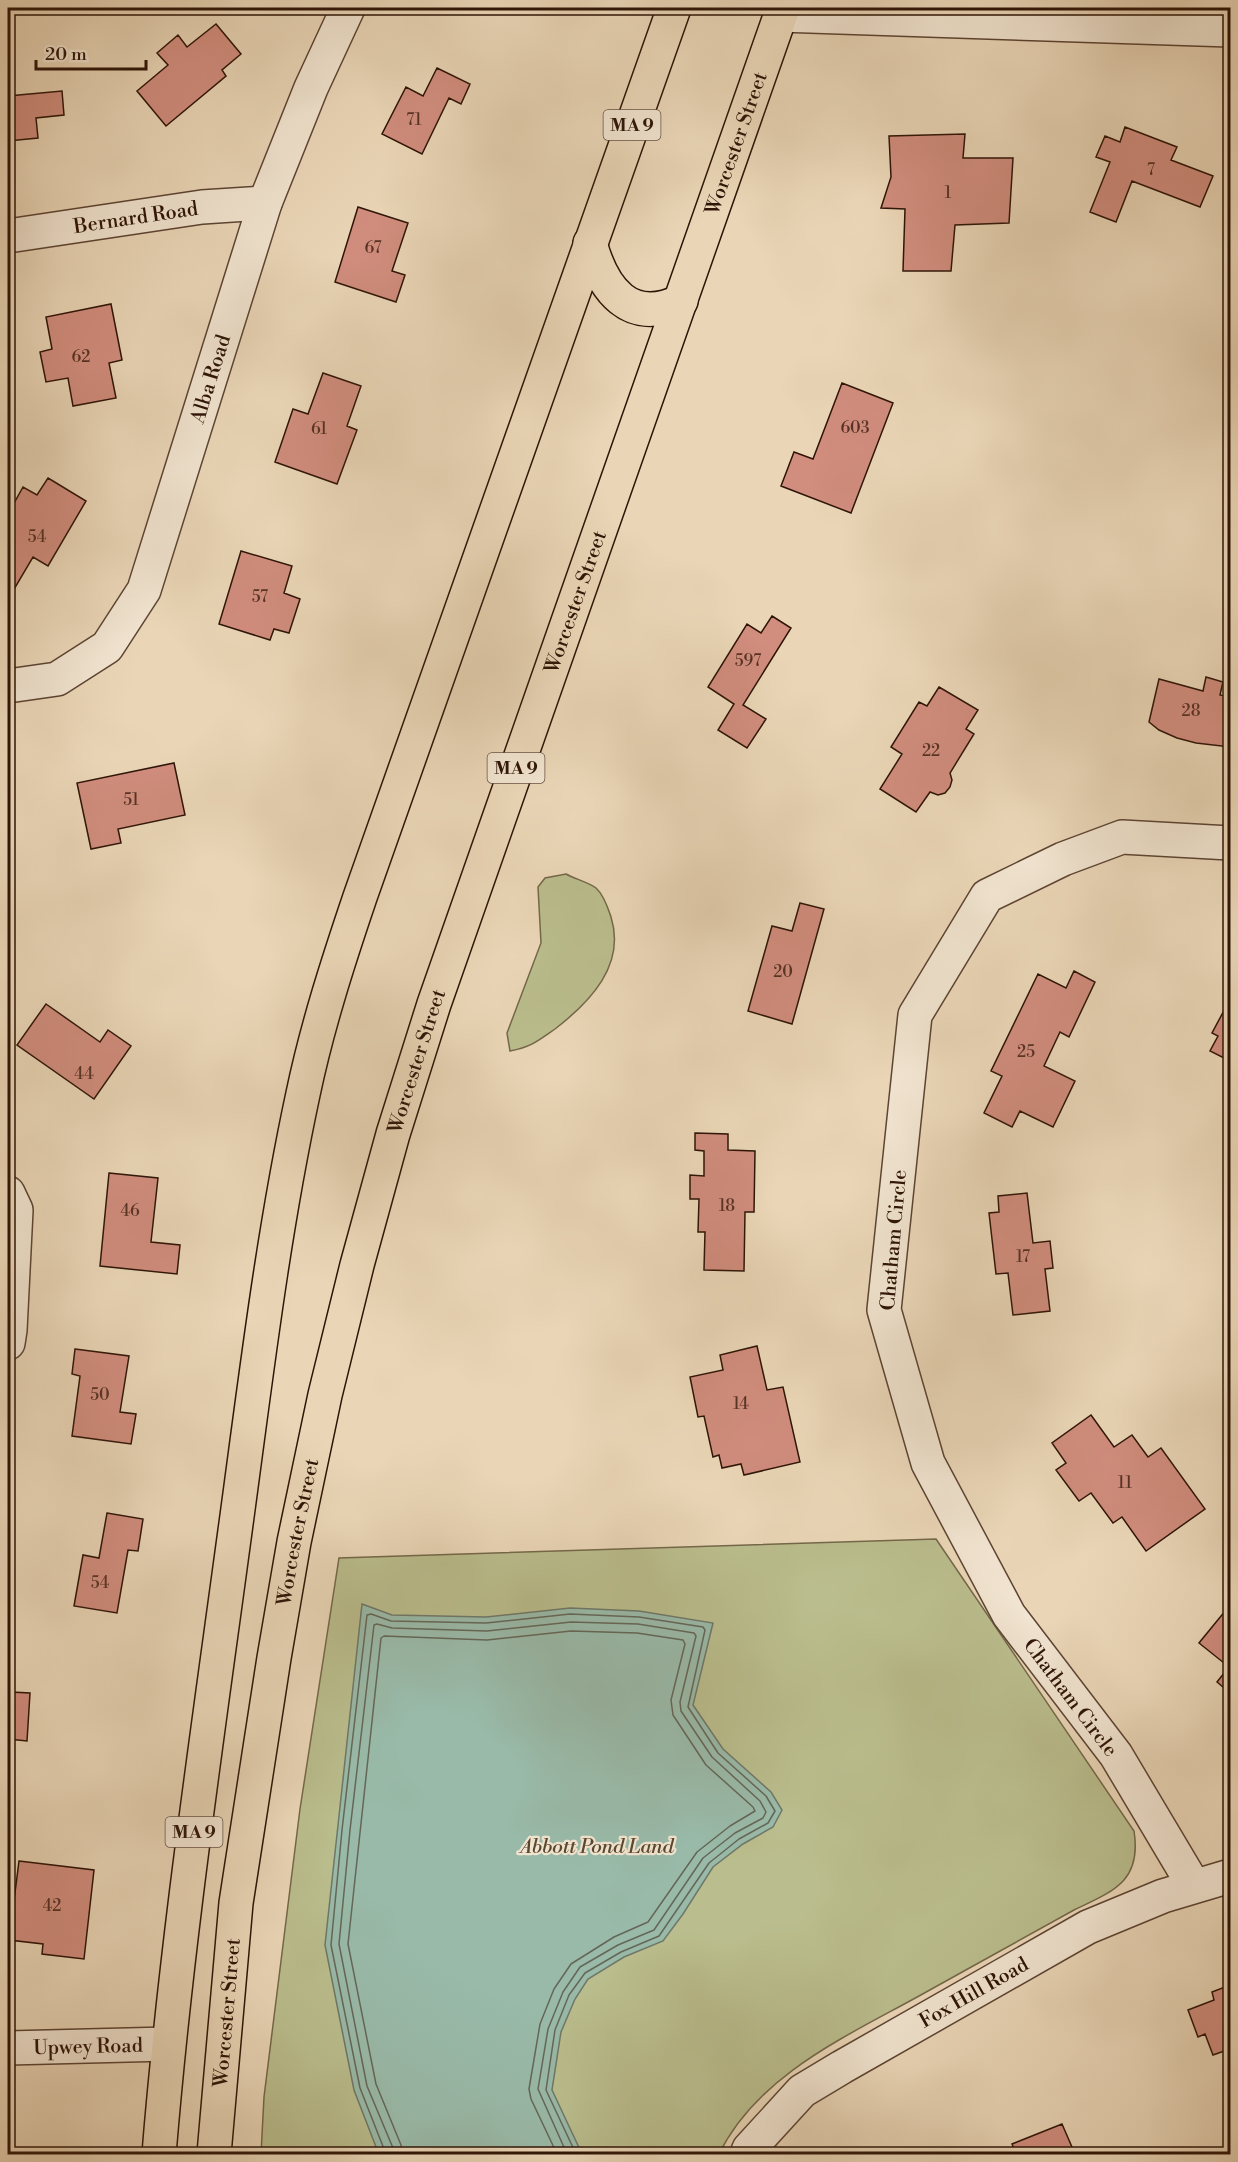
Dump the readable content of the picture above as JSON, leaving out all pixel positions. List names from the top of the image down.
{
  "streets": {
    "highway": ["MA 9", "Worcester Street"],
    "street": [
      "Bernard Road",
      "Alba Road",
      "Chatham Circle",
      "Fox Hill Road",
      "Upwey Road"
    ]
  },
  "crossings": [
    ["MA 9", "Upwey Road"],
    ["Bernard Road", "Alba Road"],
    ["Chatham Circle", "Fox Hill Road"]
  ],
  "parks": ["Abbott Pond Land"],
  "house_numbers": [
    "71",
    "7",
    "1",
    "67",
    "62",
    "603",
    "61",
    "54",
    "57",
    "597",
    "28",
    "22",
    "51",
    "20",
    "25",
    "44",
    "18",
    "46",
    "17",
    "50",
    "14",
    "11",
    "54",
    "42"
  ],
  "scale_bar": "20 m"
}
